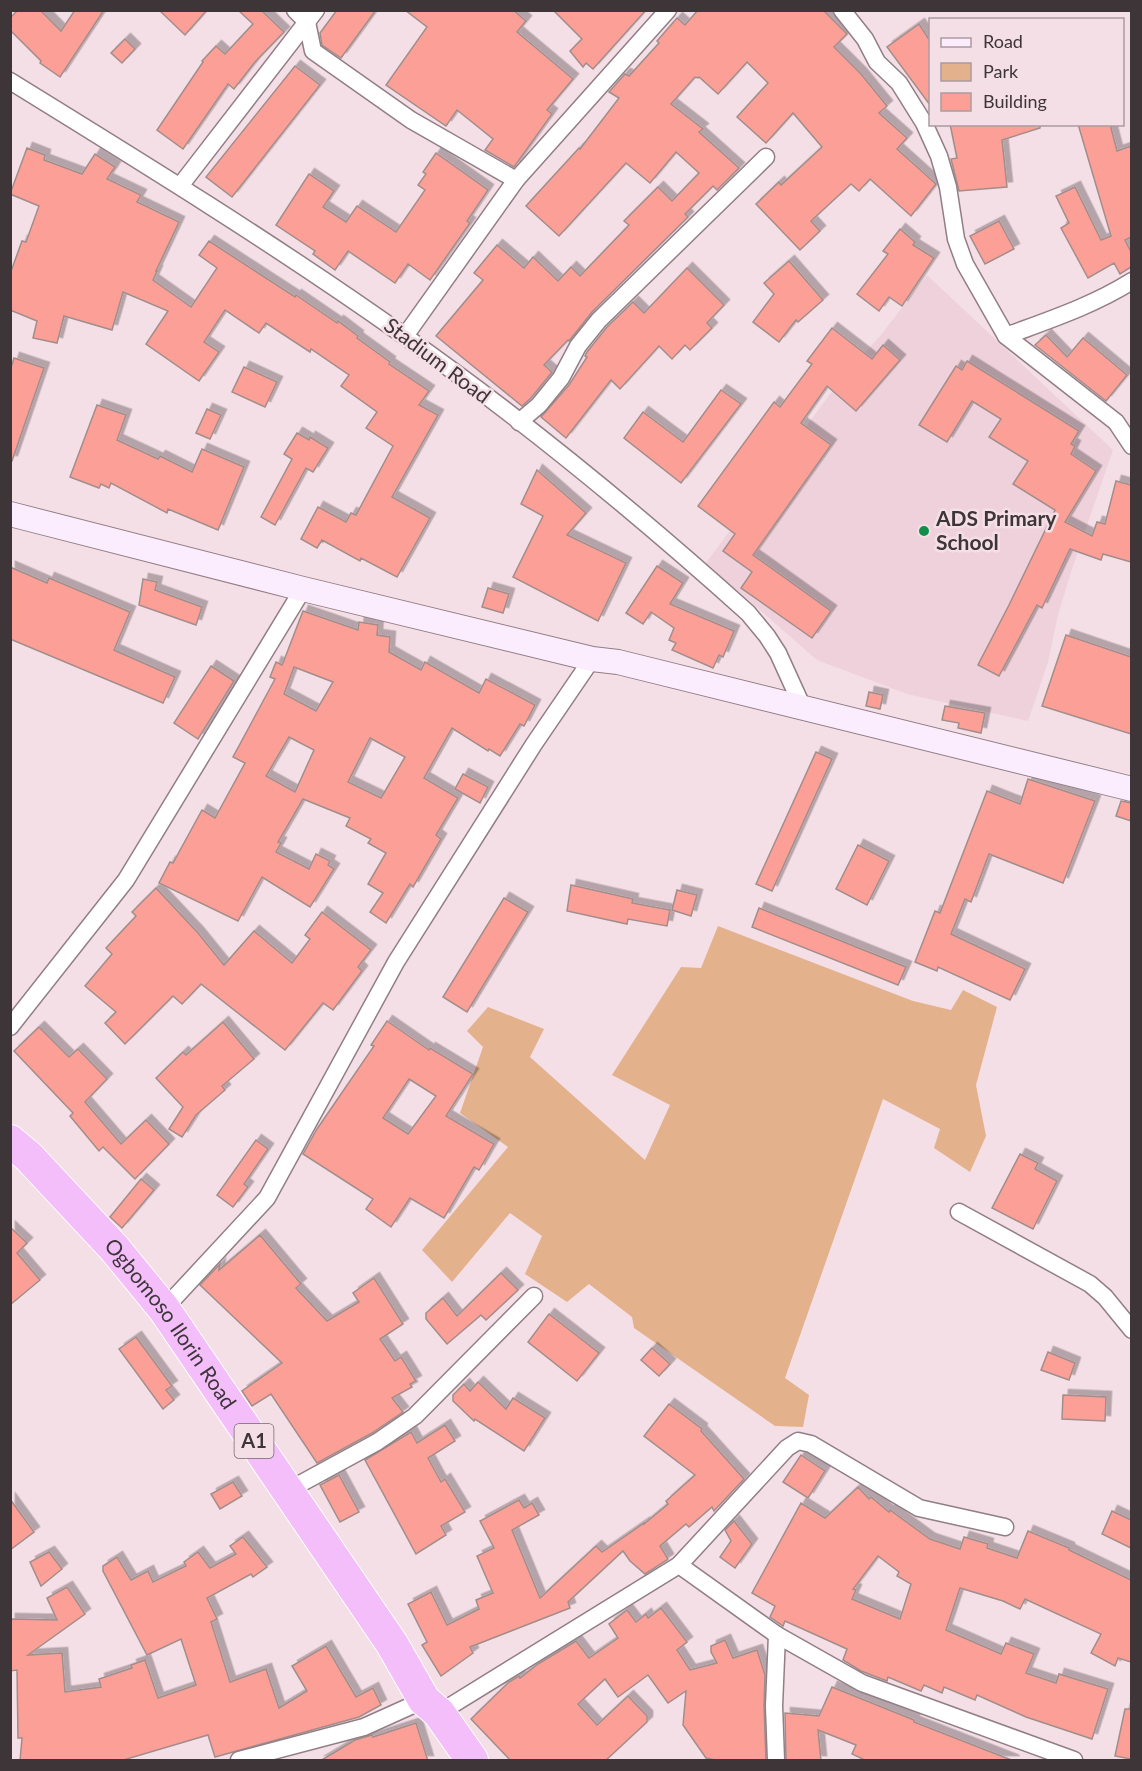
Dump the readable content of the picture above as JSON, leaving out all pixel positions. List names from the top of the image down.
{
  "streets": {
    "highway": ["Ogbomoso Ilorin Road", "A1"],
    "street": ["Stadium Road"]
  },
  "places": ["ADS Primary School"],
  "legend": ["Road", "Park", "Building"]
}
